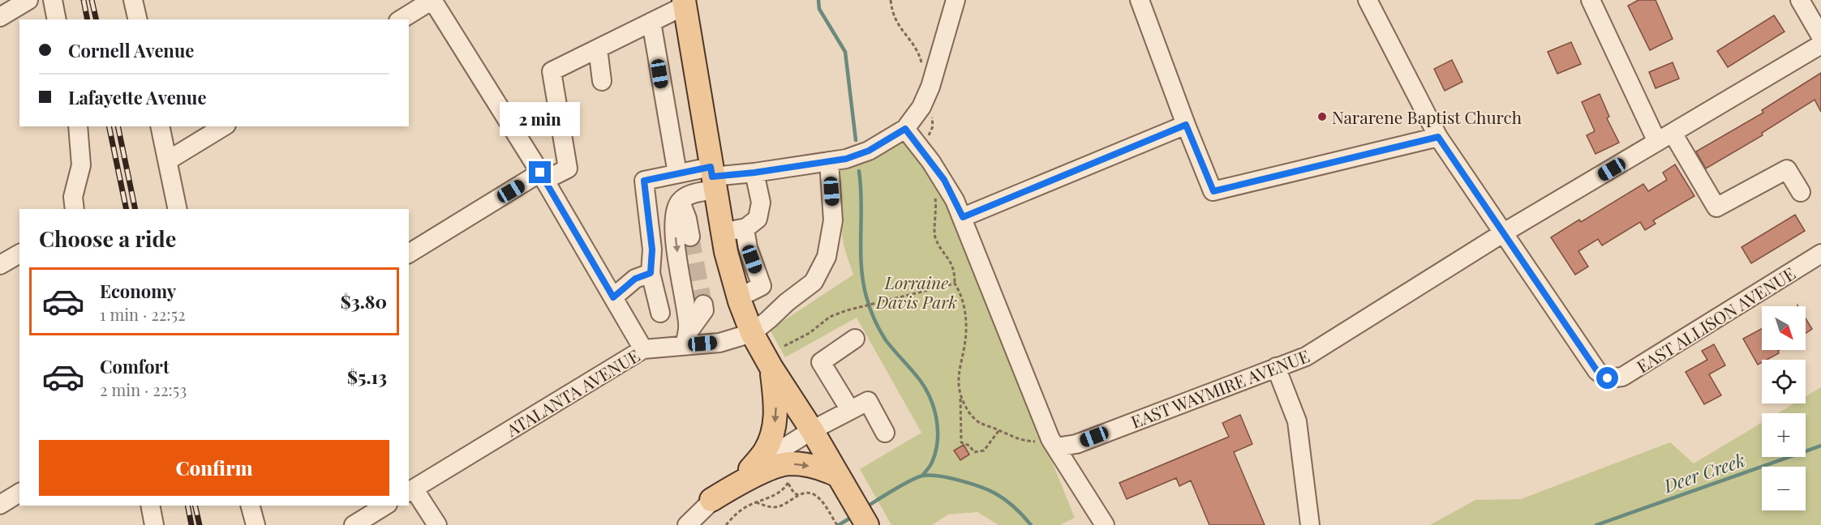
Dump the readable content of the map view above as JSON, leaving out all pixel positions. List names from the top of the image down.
{
  "streets": {
    "street": ["EAST ALLISON AVENUE", "EAST WAYMIRE AVENUE", "ATALANTA AVENUE"]
  },
  "crossings": [
    ["EAST ALLISON AVENUE", "EAST WAYMIRE AVENUE"]
  ],
  "water": ["Deer Creek"],
  "parks": ["Lorraine Davis Park"],
  "places": ["Nararene Baptist Church"],
  "north": "bottom right",
  "page": {
    "banner": ["Cornell Avenue", "Lafayette Avenue"],
    "bubble": "2 min",
    "heading": "Choose a ride",
    "list": [
      {
        "name": "Economy",
        "note": "1 min · 22:52",
        "value": "$3.80"
      },
      {
        "name": "Comfort",
        "note": "2 min · 22:53",
        "value": "$5.13"
      }
    ],
    "map_buttons": ["+", "−"],
    "buttons": "Confirm"
  }
}
